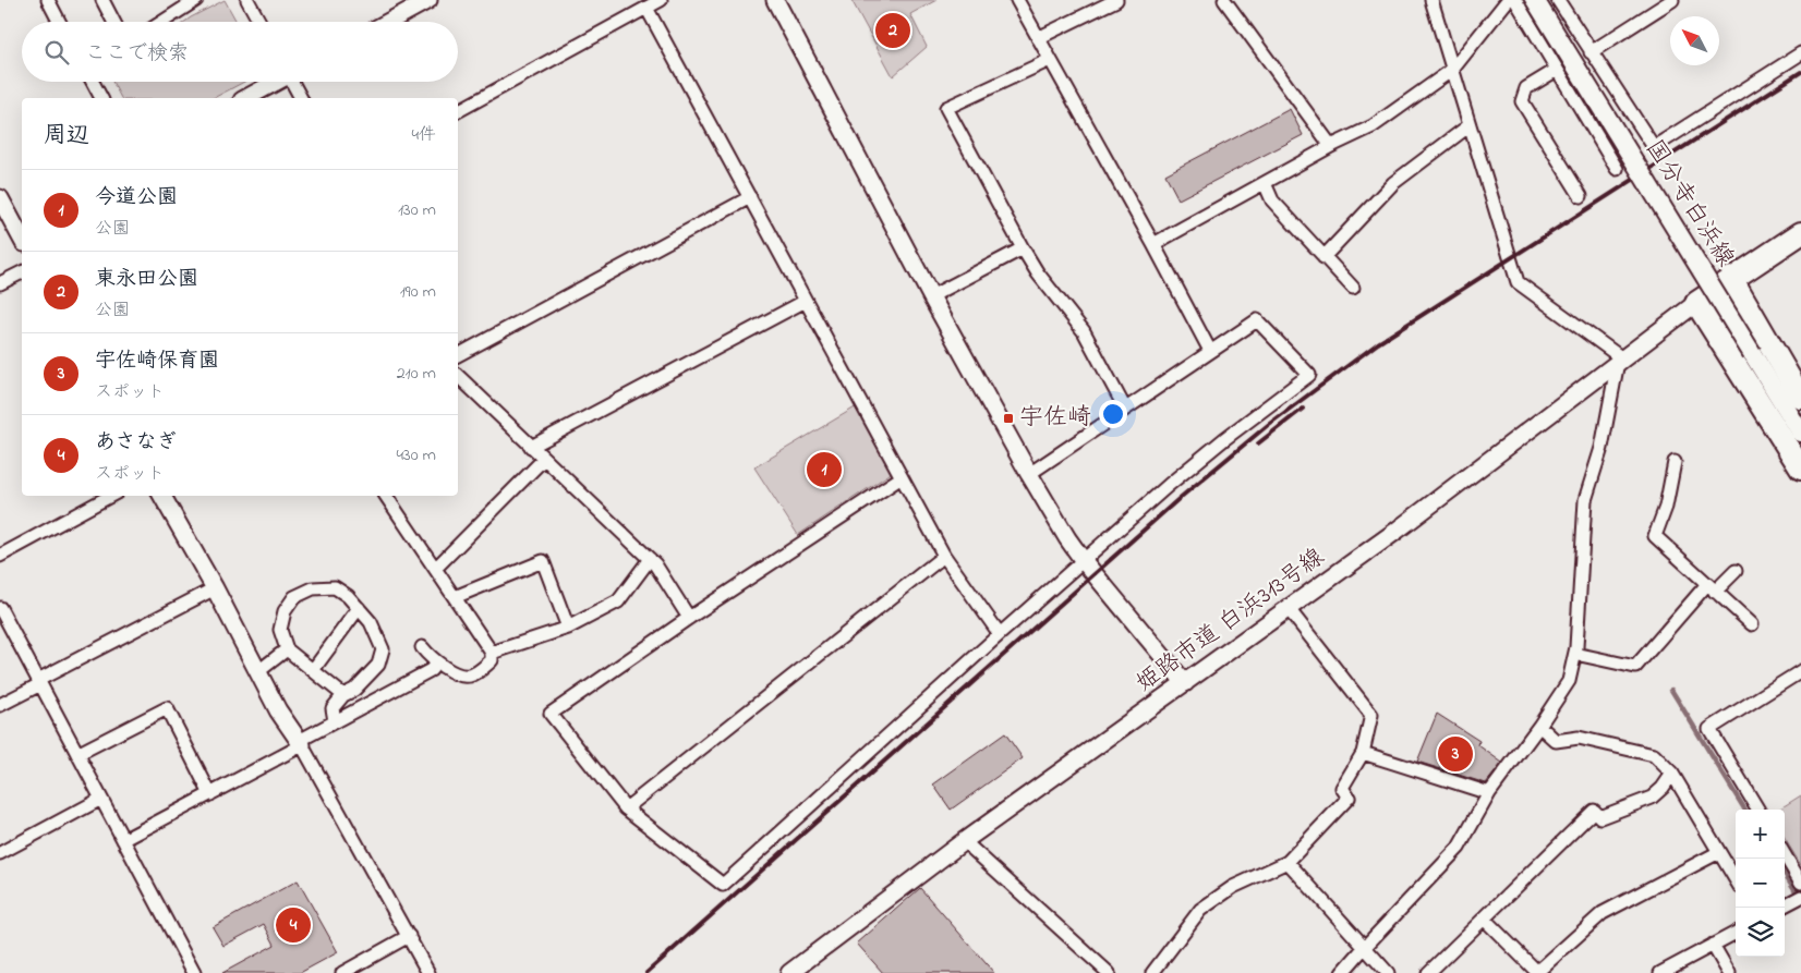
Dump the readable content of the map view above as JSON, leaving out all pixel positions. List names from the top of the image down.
{
  "streets": {
    "main road": ["国分寺白浜線"],
    "street": ["姫路市道 白浜313号線"]
  },
  "places": {
    "transit": ["宇佐崎"]
  },
  "north": "top left",
  "page": {
    "pins": [
      "2",
      "1",
      "3",
      "4"
    ],
    "search": "ここで検索",
    "heading": ["周辺", "4件"],
    "list": [
      {
        "mark": "1",
        "name": "今道公園",
        "note": "公園",
        "value": "130 m"
      },
      {
        "mark": "2",
        "name": "東永田公園",
        "note": "公園",
        "value": "190 m"
      },
      {
        "mark": "3",
        "name": "宇佐崎保育園",
        "note": "スポット",
        "value": "210 m"
      },
      {
        "mark": "4",
        "name": "あさなぎ",
        "note": "スポット",
        "value": "430 m"
      }
    ],
    "map_buttons": ["+", "−"]
  }
}
